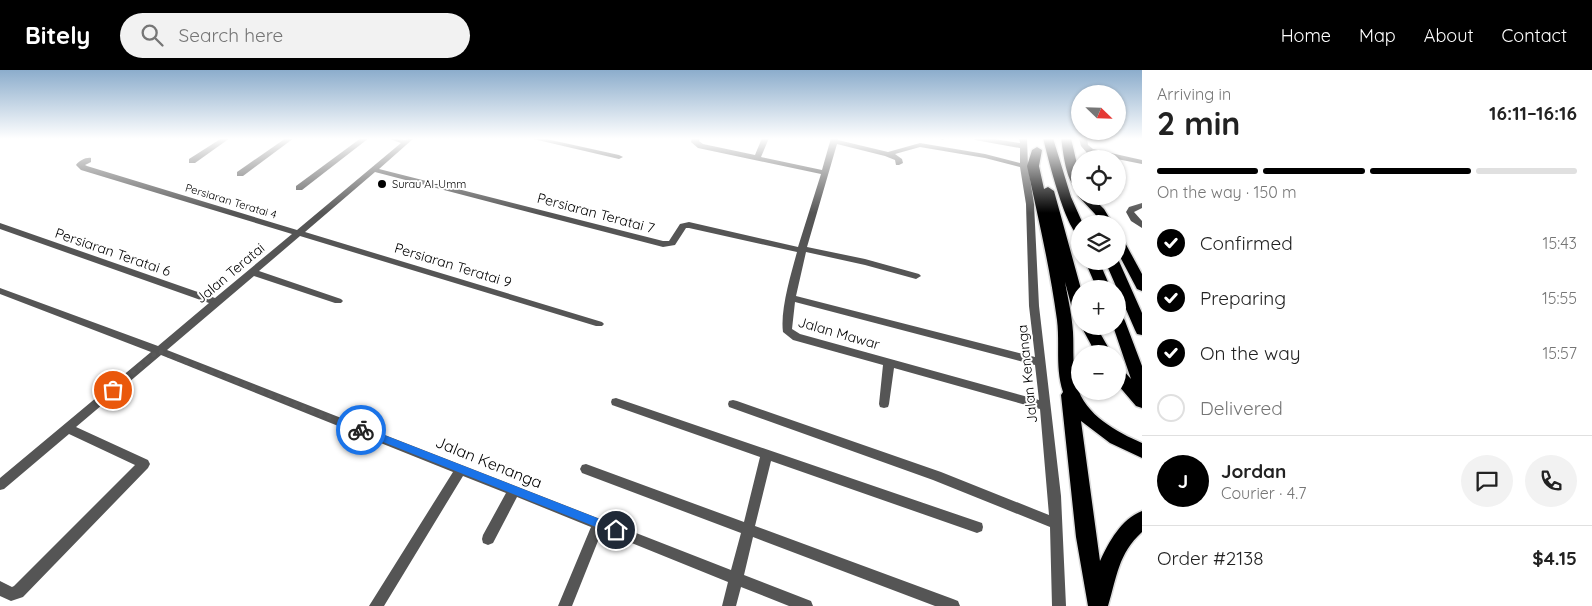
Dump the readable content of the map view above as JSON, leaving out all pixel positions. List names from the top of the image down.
{
  "streets": {
    "street": [
      "Persiaran Teratai 4",
      "Persiaran Teratai 7",
      "Persiaran Teratai 6",
      "Persiaran Teratai 9",
      "Jalan Teratai",
      "Jalan Mawar",
      "Jalan Kenanga"
    ]
  },
  "crossings": [
    ["Persiaran Teratai 4", "Persiaran Teratai 9"],
    ["Persiaran Teratai 4", "Jalan Teratai"],
    ["Persiaran Teratai 7", "Jalan Teratai"],
    ["Persiaran Teratai 7", "Jalan Mawar"],
    ["Persiaran Teratai 6", "Jalan Teratai"],
    ["Persiaran Teratai 9", "Jalan Teratai"],
    ["Jalan Teratai", "Jalan Kenanga"],
    ["Jalan Mawar", "Jalan Kenanga"]
  ],
  "places": ["Surau Al-Umm"],
  "north": "bottom right",
  "page": {
    "header": "Bitely",
    "search": "Search here",
    "nav": [
      "Home",
      "Map",
      "About",
      "Contact"
    ],
    "heading": ["2 min", "Arriving in", "16:11–16:16"],
    "panel": [
      "Jordan",
      "Courier · 4.7",
      "Order #2138",
      "$4.15"
    ],
    "map_buttons": ["+", "−"],
    "bar": "On the way · 150 m",
    "list": [
      ["Confirmed", "15:43"],
      ["Preparing", "15:55"],
      ["On the way", "15:57"],
      "Delivered"
    ],
    "round": "J"
  }
}
